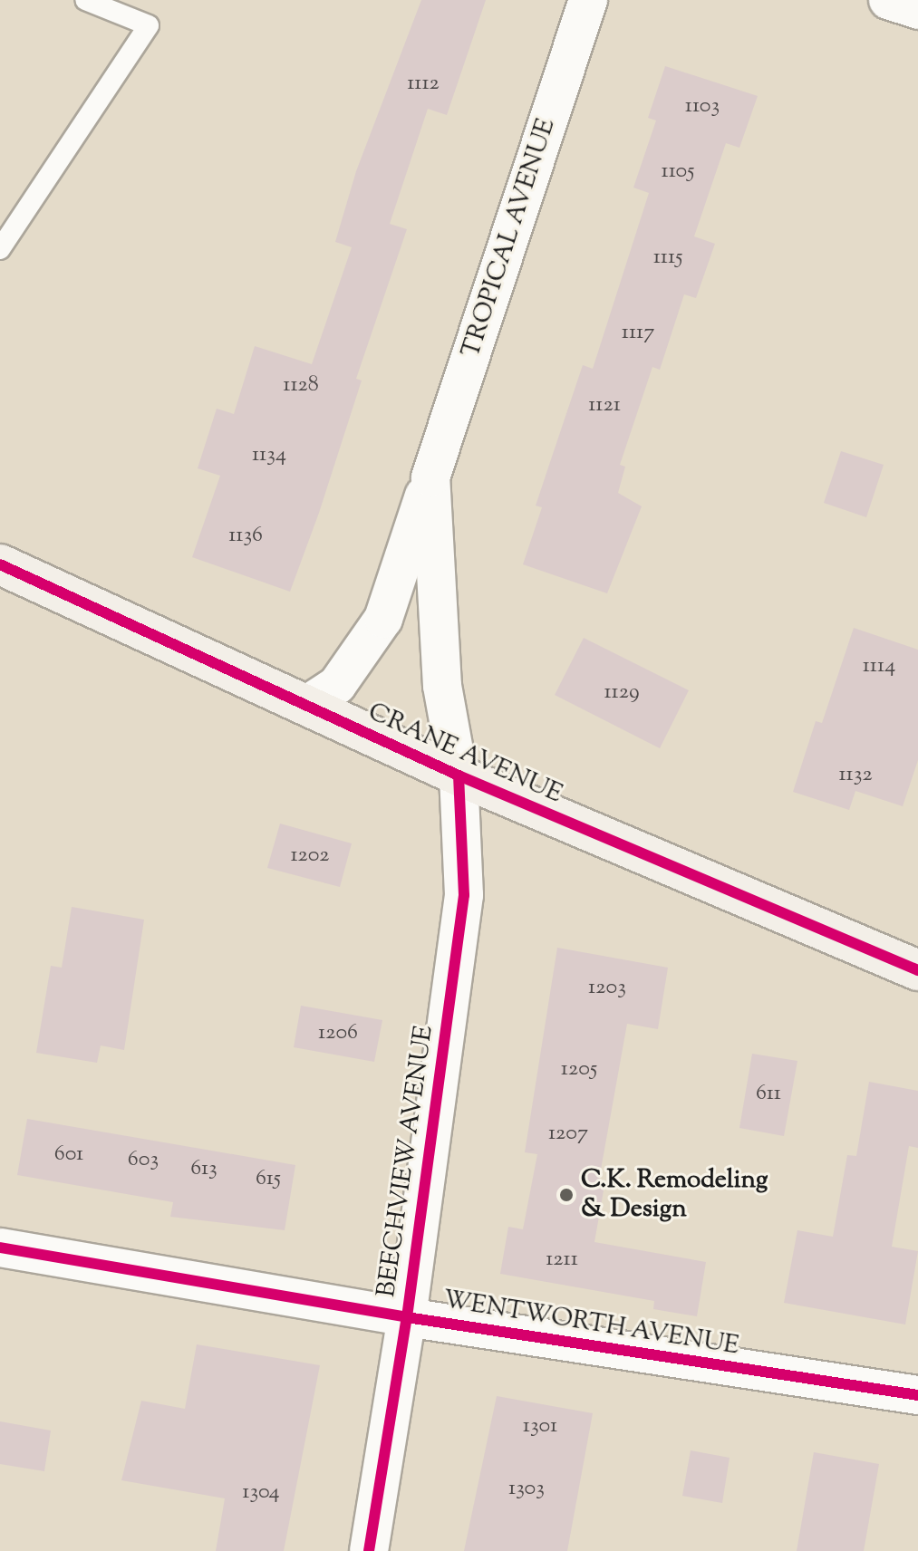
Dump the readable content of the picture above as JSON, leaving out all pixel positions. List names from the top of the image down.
{
  "streets": {
    "street": [
      "TROPICAL AVENUE",
      "CRANE AVENUE",
      "BEECHVIEW AVENUE",
      "WENTWORTH AVENUE"
    ]
  },
  "crossings": [
    ["TROPICAL AVENUE", "CRANE AVENUE"],
    ["TROPICAL AVENUE", "BEECHVIEW AVENUE"],
    ["CRANE AVENUE", "BEECHVIEW AVENUE"],
    ["BEECHVIEW AVENUE", "WENTWORTH AVENUE"]
  ],
  "places": ["C.K. Remodeling & Design"],
  "house_numbers": [
    "1112",
    "1103",
    "1105",
    "1115",
    "1117",
    "1128",
    "1121",
    "1134",
    "1136",
    "1114",
    "1129",
    "1132",
    "1202",
    "1203",
    "1206",
    "1205",
    "611",
    "1207",
    "601",
    "603",
    "613",
    "615",
    "1211",
    "1301",
    "1303",
    "1304"
  ]
}
